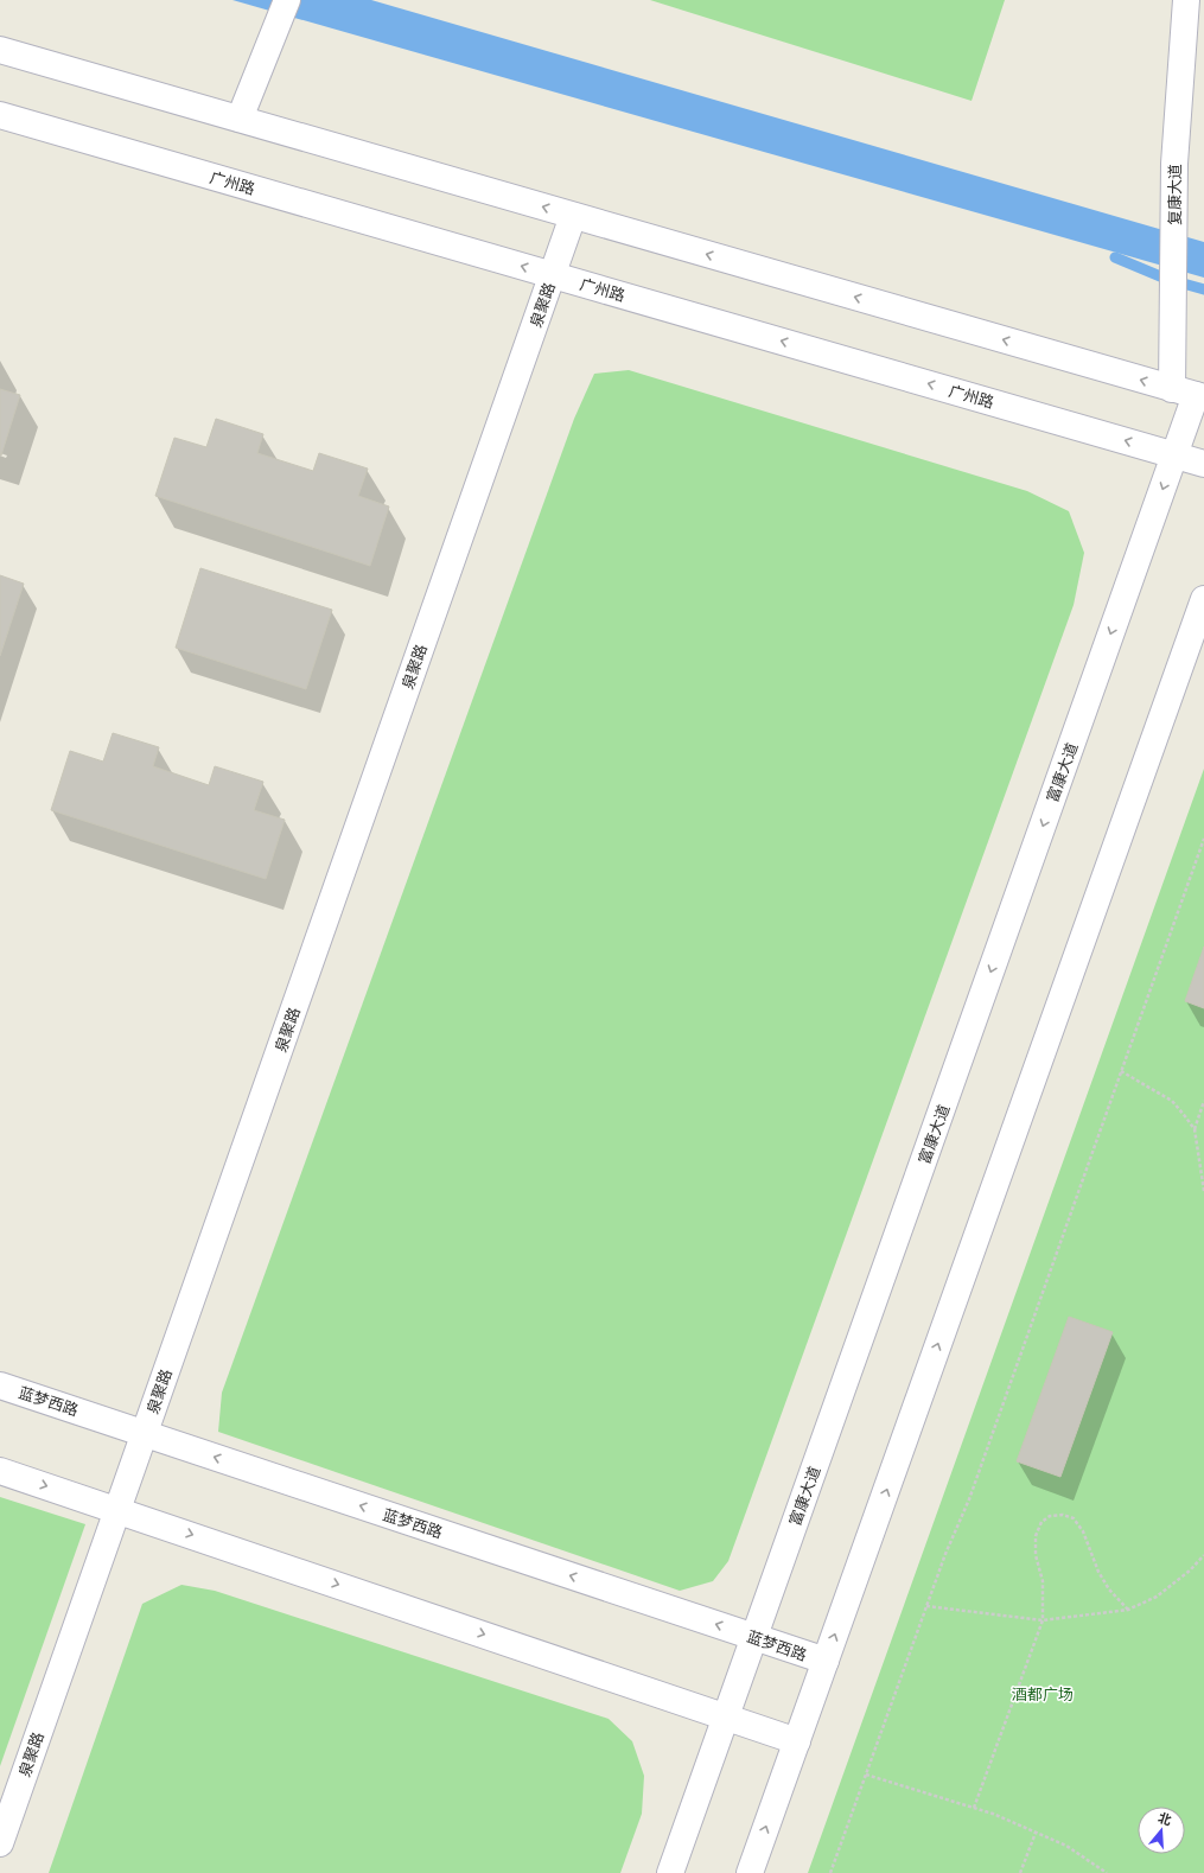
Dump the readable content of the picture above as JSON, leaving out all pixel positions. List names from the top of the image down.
{
  "streets": {
    "street": [
      "广州路",
      "复康大道",
      "泉聚路",
      "富康大道",
      "蓝梦西路"
    ]
  },
  "crossings": [
    ["广州路", "泉聚路"],
    ["广州路", "富康大道"],
    ["复康大道", "富康大道"],
    ["泉聚路", "蓝梦西路"],
    ["富康大道", "蓝梦西路"]
  ],
  "parks": ["酒都广场"],
  "north": "top"
}
